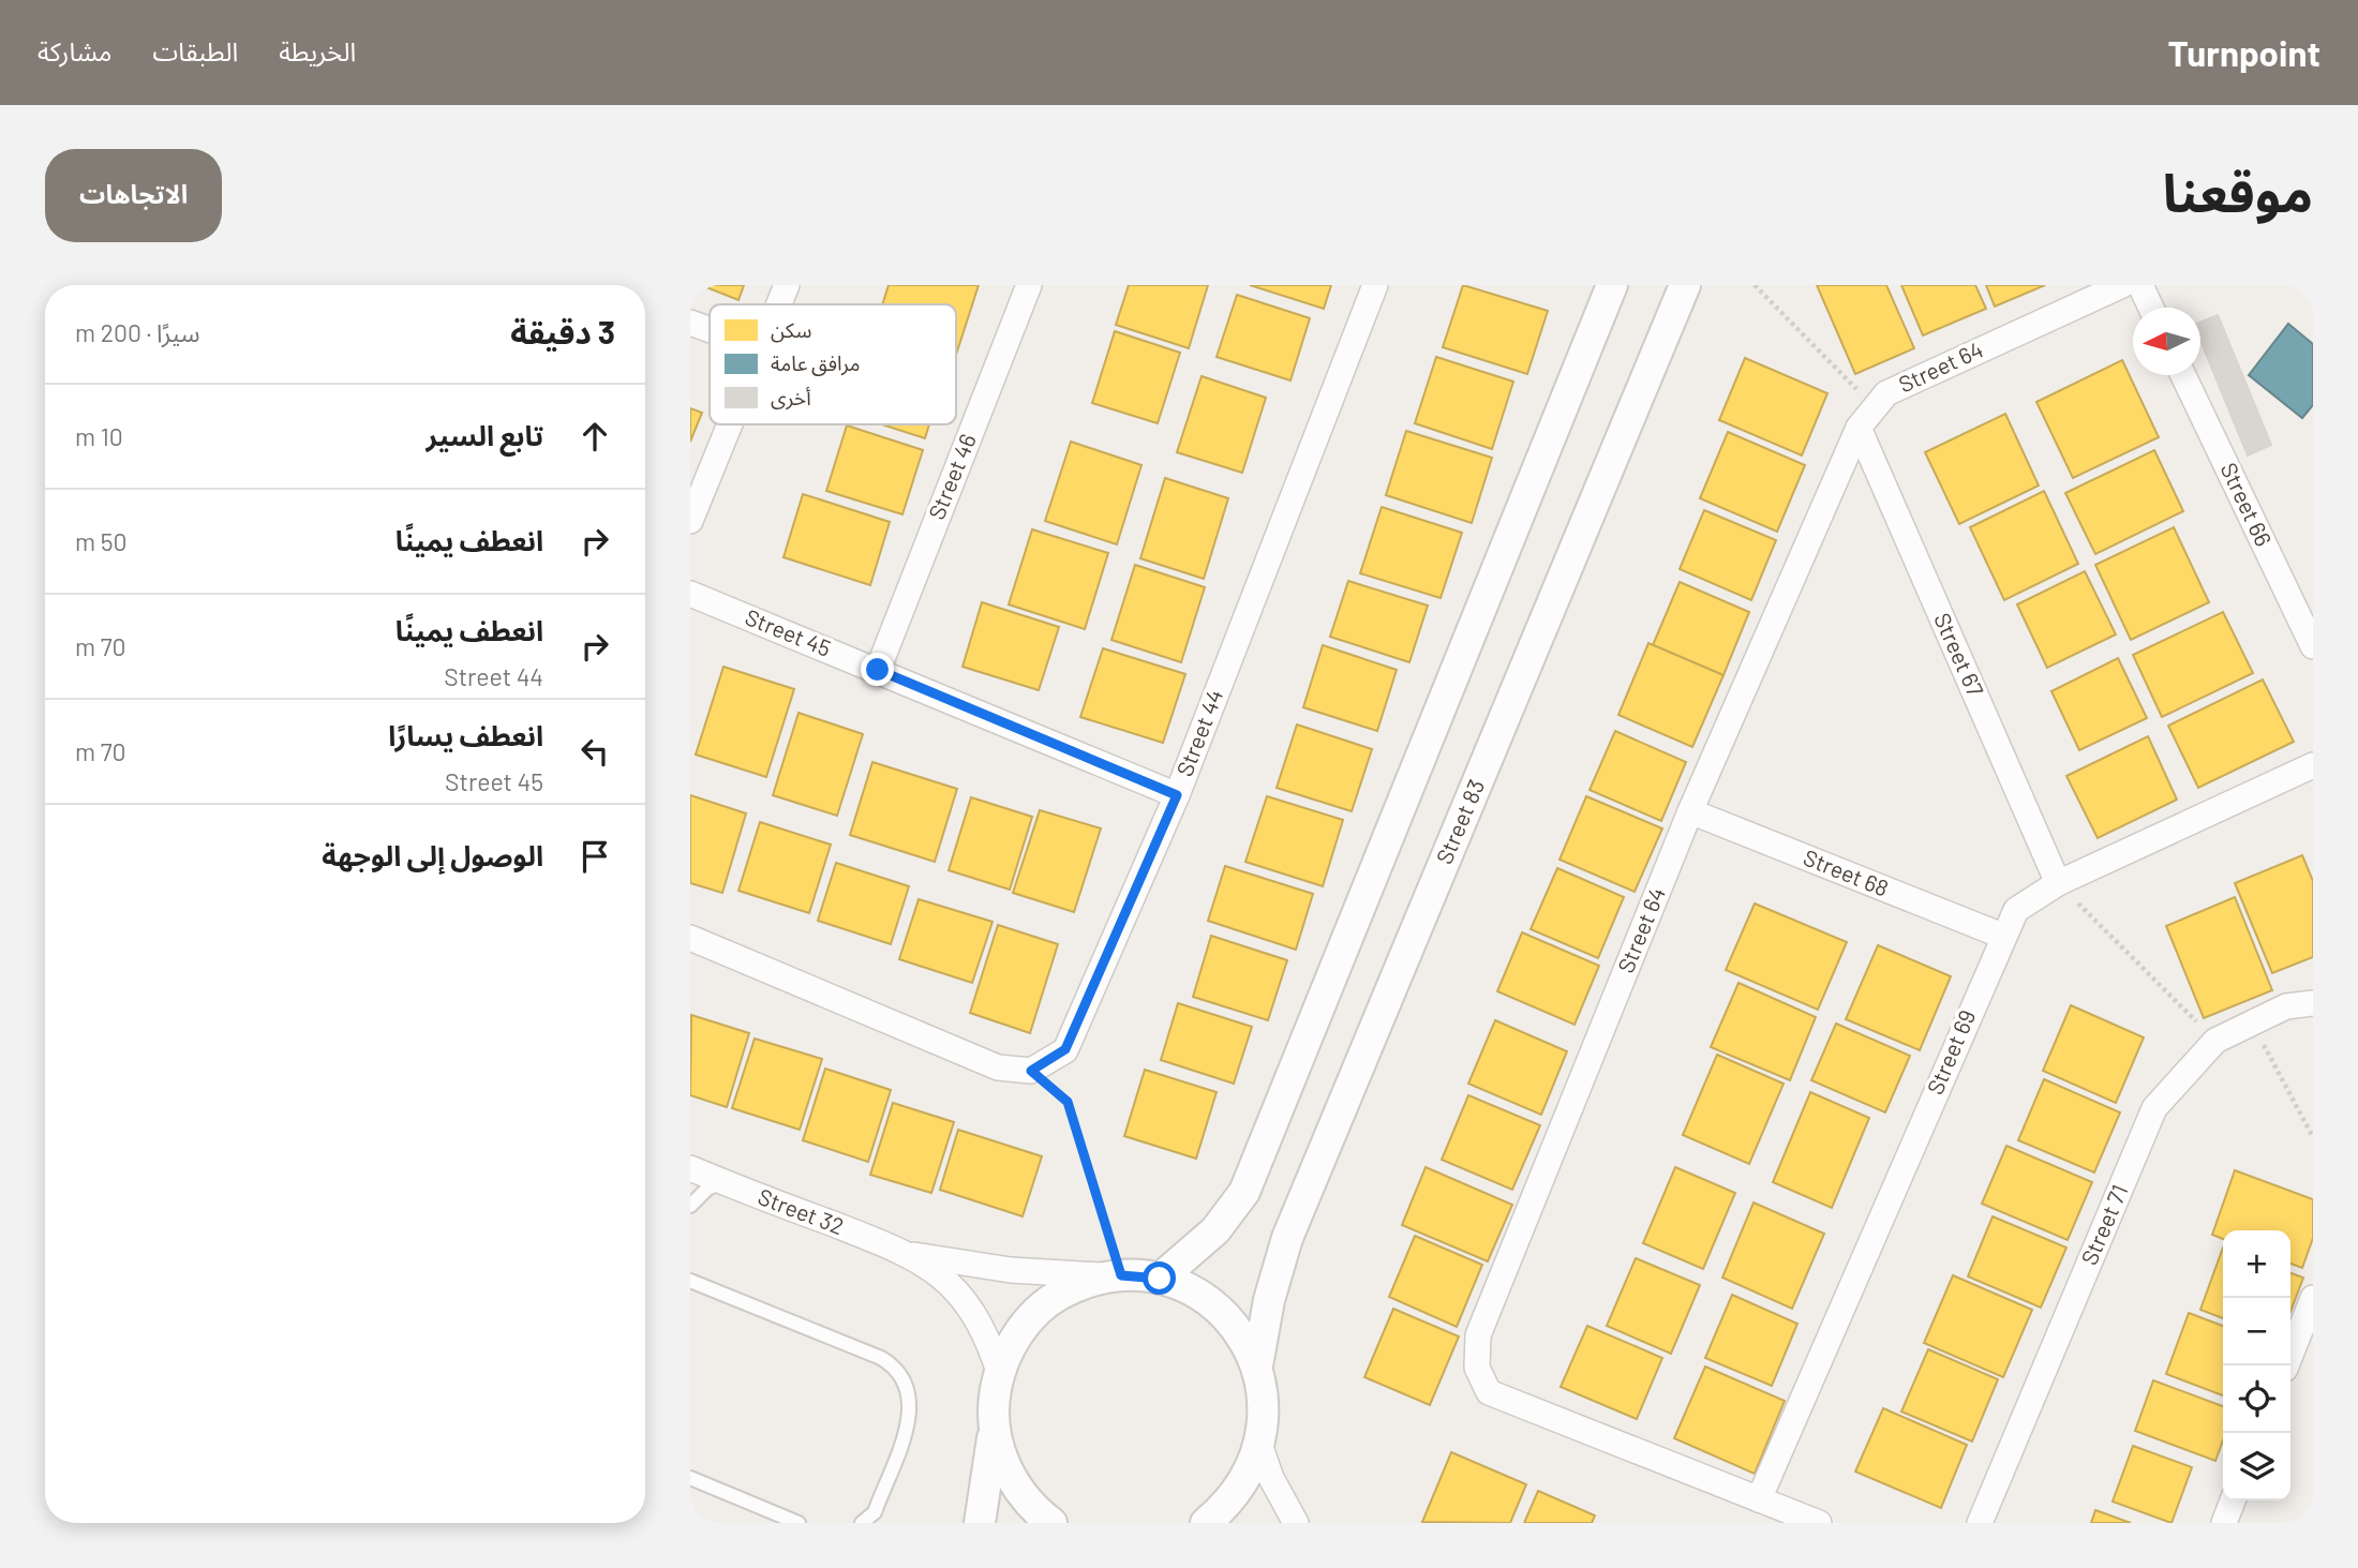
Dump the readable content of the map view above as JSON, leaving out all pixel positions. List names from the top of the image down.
{
  "streets": {
    "street": [
      "Street 64",
      "Street 46",
      "Street 66",
      "Street 45",
      "Street 67",
      "Street 44",
      "Street 83",
      "Street 68",
      "Street 69",
      "Street 32",
      "Street 71"
    ]
  },
  "crossings": [
    ["Street 64", "Street 67"],
    ["Street 64", "Street 68"],
    ["Street 64", "Street 69"],
    ["Street 46", "Street 45"],
    ["Street 45", "Street 44"],
    ["Street 67", "Street 69"],
    ["Street 68", "Street 69"]
  ],
  "legend": ["سكن", "مرافق عامة", "أخرى"],
  "north": "left",
  "page": {
    "header": "Turnpoint",
    "nav": ["الخريطة", "الطبقات", "مشاركة"],
    "title": "موقعنا",
    "buttons": "الاتجاهات",
    "heading": ["3 دقيقة", "سيرًا · 200 m"],
    "list": [
      ["تابع السير", "10 m"],
      ["انعطف يمينًا", "50 m"],
      ["انعطف يمينًا", "Street 44", "70 m"],
      ["انعطف يسارًا", "Street 45", "70 m"],
      "الوصول إلى الوجهة"
    ],
    "map_buttons": ["+", "−"]
  }
}
